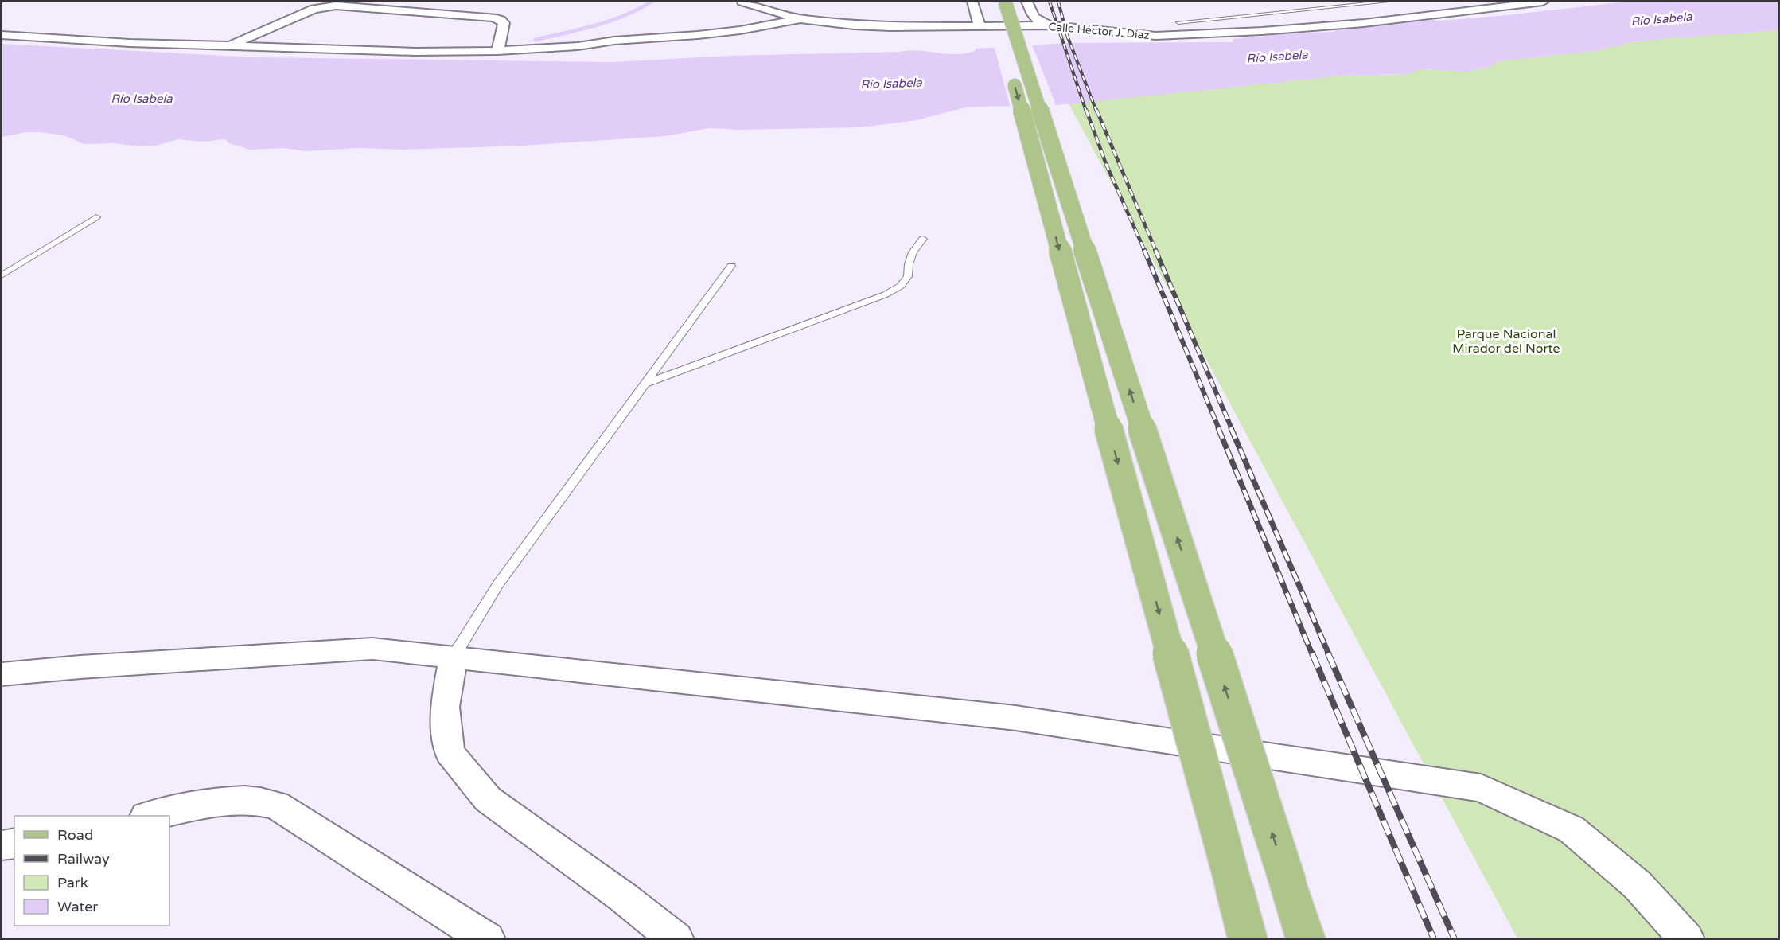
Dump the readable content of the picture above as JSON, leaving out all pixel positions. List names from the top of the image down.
{
  "streets": {
    "street": ["Calle Héctor J. Díaz"]
  },
  "water": ["Río Isabela"],
  "parks": ["Parque Nacional Mirador del Norte"],
  "legend": [
    "Road",
    "Railway",
    "Park",
    "Water"
  ]
}
